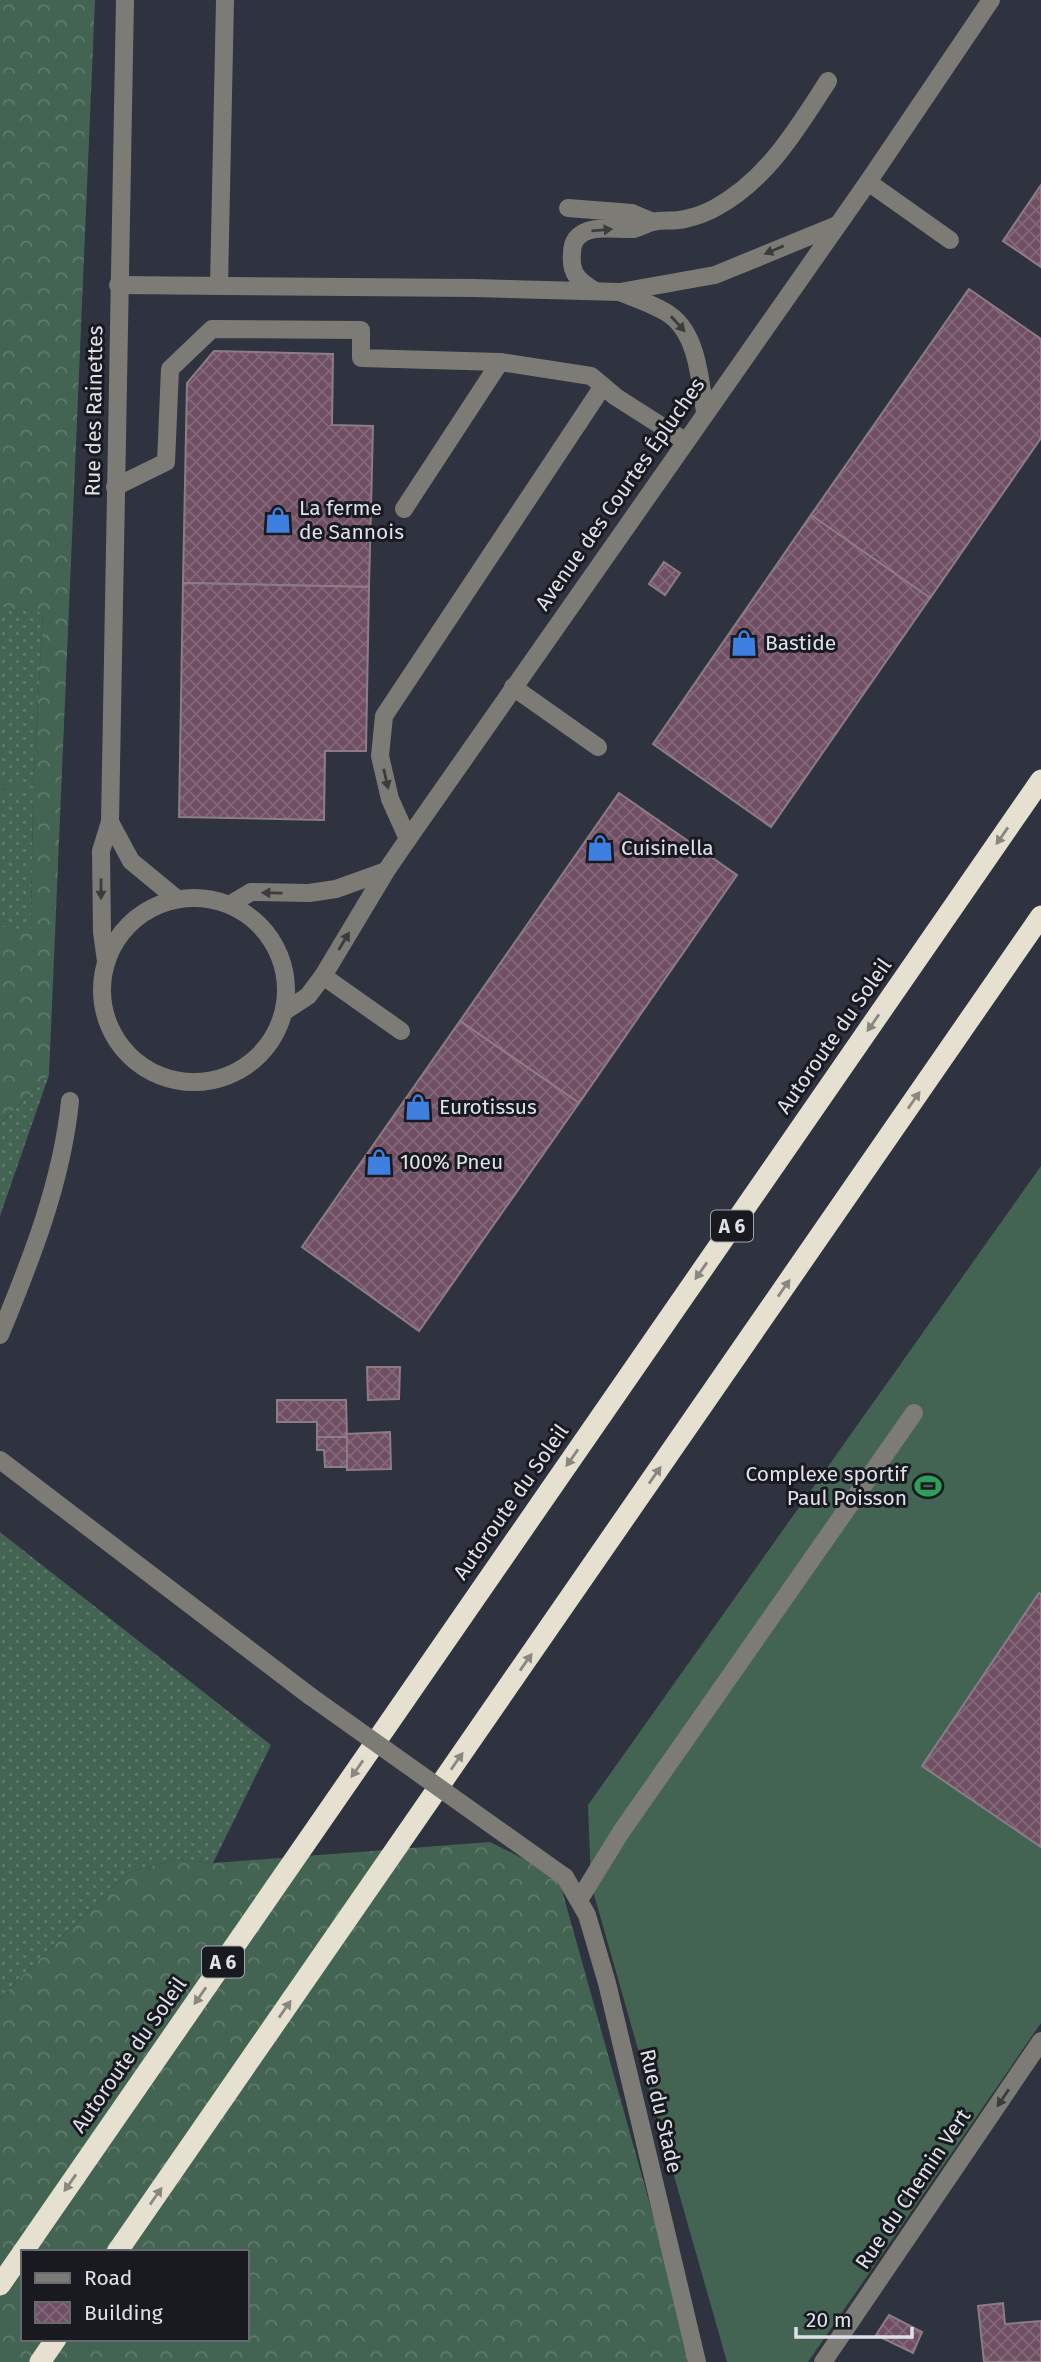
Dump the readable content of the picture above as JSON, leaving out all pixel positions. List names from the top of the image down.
{
  "streets": {
    "highway": ["Autoroute du Soleil", "A 6"],
    "street": [
      "Rue des Rainettes",
      "Avenue des Courtes Épluches",
      "Rue du Stade",
      "Rue du Chemin Vert"
    ]
  },
  "crossings": [
    ["Rue des Rainettes", "Avenue des Courtes Épluches"]
  ],
  "one_way": ["Rue du Chemin Vert"],
  "places": {
    "shop": [
      "La ferme de Sannois",
      "Bastide",
      "Cuisinella",
      "Eurotissus",
      "100% Pneu"
    ],
    "sports": ["Complexe sportif Paul Poisson"]
  },
  "legend": ["Road", "Building"],
  "scale_bar": "20 m"
}
